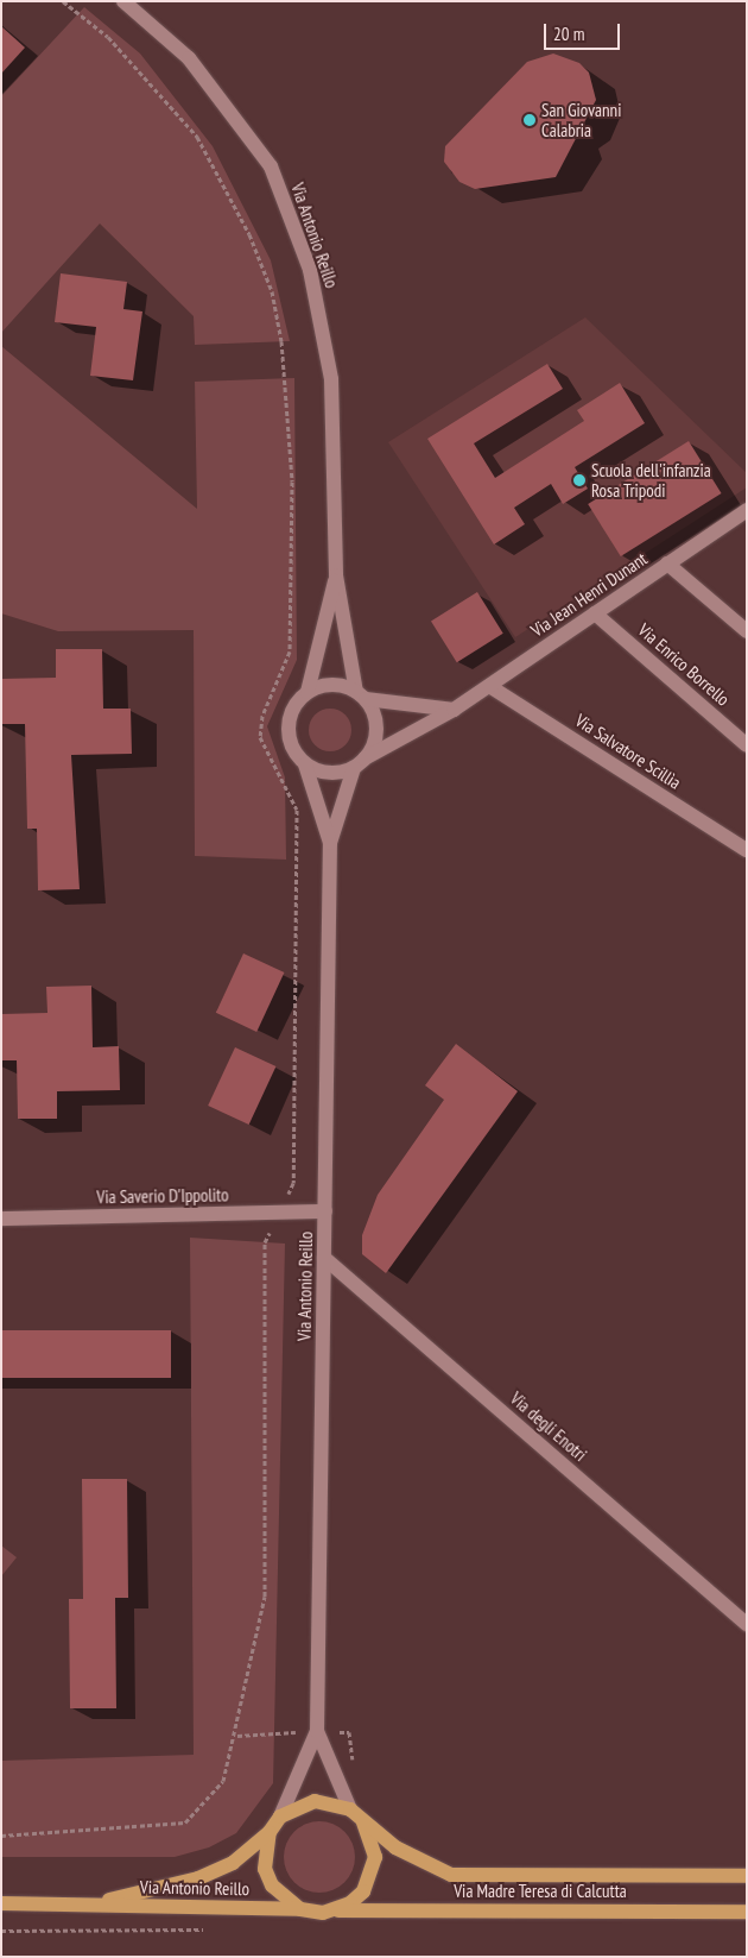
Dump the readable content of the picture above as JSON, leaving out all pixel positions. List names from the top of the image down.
{
  "streets": {
    "main road": ["Via Antonio Reillo", "Via Madre Teresa di Calcutta"],
    "street": [
      "Via Jean Henri Dunant",
      "Via Enrico Borrello",
      "Via Salvatore Scillìa",
      "Via Saverio D'Ippolito",
      "Via degli Enotri"
    ]
  },
  "crossings": [
    ["Via Antonio Reillo", "Via Jean Henri Dunant"],
    ["Via Antonio Reillo", "Via Saverio D'Ippolito"],
    ["Via Antonio Reillo", "Via degli Enotri"],
    ["Via Antonio Reillo", "Via Madre Teresa di Calcutta"],
    ["Via Jean Henri Dunant", "Via Enrico Borrello"],
    ["Via Jean Henri Dunant", "Via Salvatore Scillìa"]
  ],
  "places": ["San Giovanni Calabria", "Scuola dell'infanzia Rosa Tripodi"],
  "scale_bar": "20 m"
}
